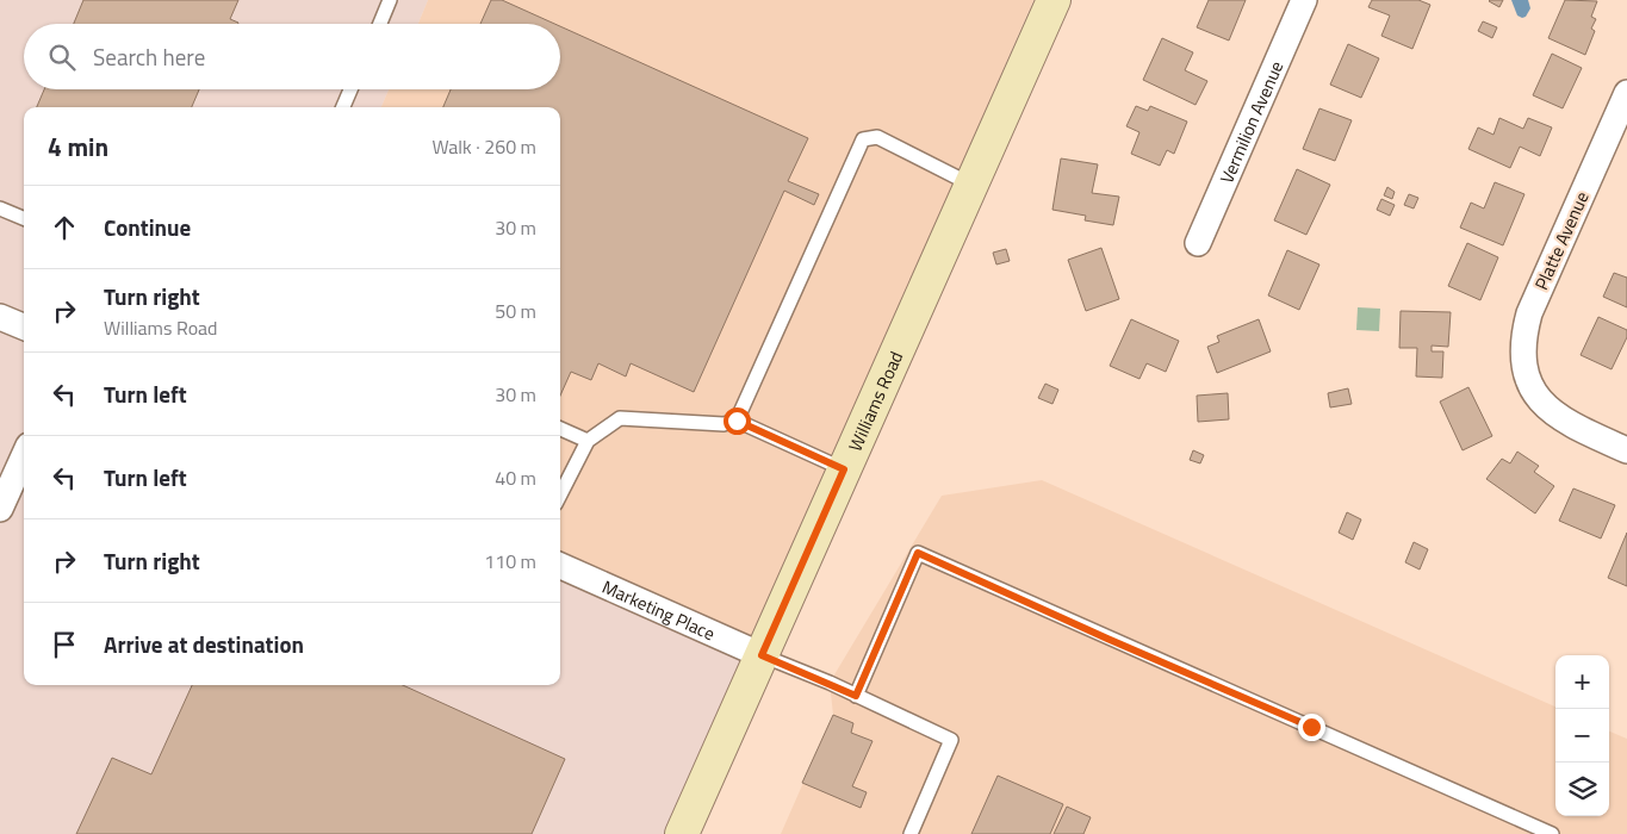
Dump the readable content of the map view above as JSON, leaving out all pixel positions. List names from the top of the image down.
{
  "streets": {
    "main road": ["Williams Road"],
    "street": ["Vermilion Avenue", "Platte Avenue", "Marketing Place"]
  },
  "crossings": [
    ["Williams Road", "Marketing Place"]
  ],
  "page": {
    "search": "Search here",
    "heading": ["4 min", "Walk · 260 m"],
    "list": [
      ["Continue", "30 m"],
      ["Turn right", "Williams Road", "50 m"],
      ["Turn left", "30 m"],
      ["Turn left", "40 m"],
      ["Turn right", "110 m"],
      "Arrive at destination"
    ],
    "map_buttons": ["+", "−"]
  }
}
